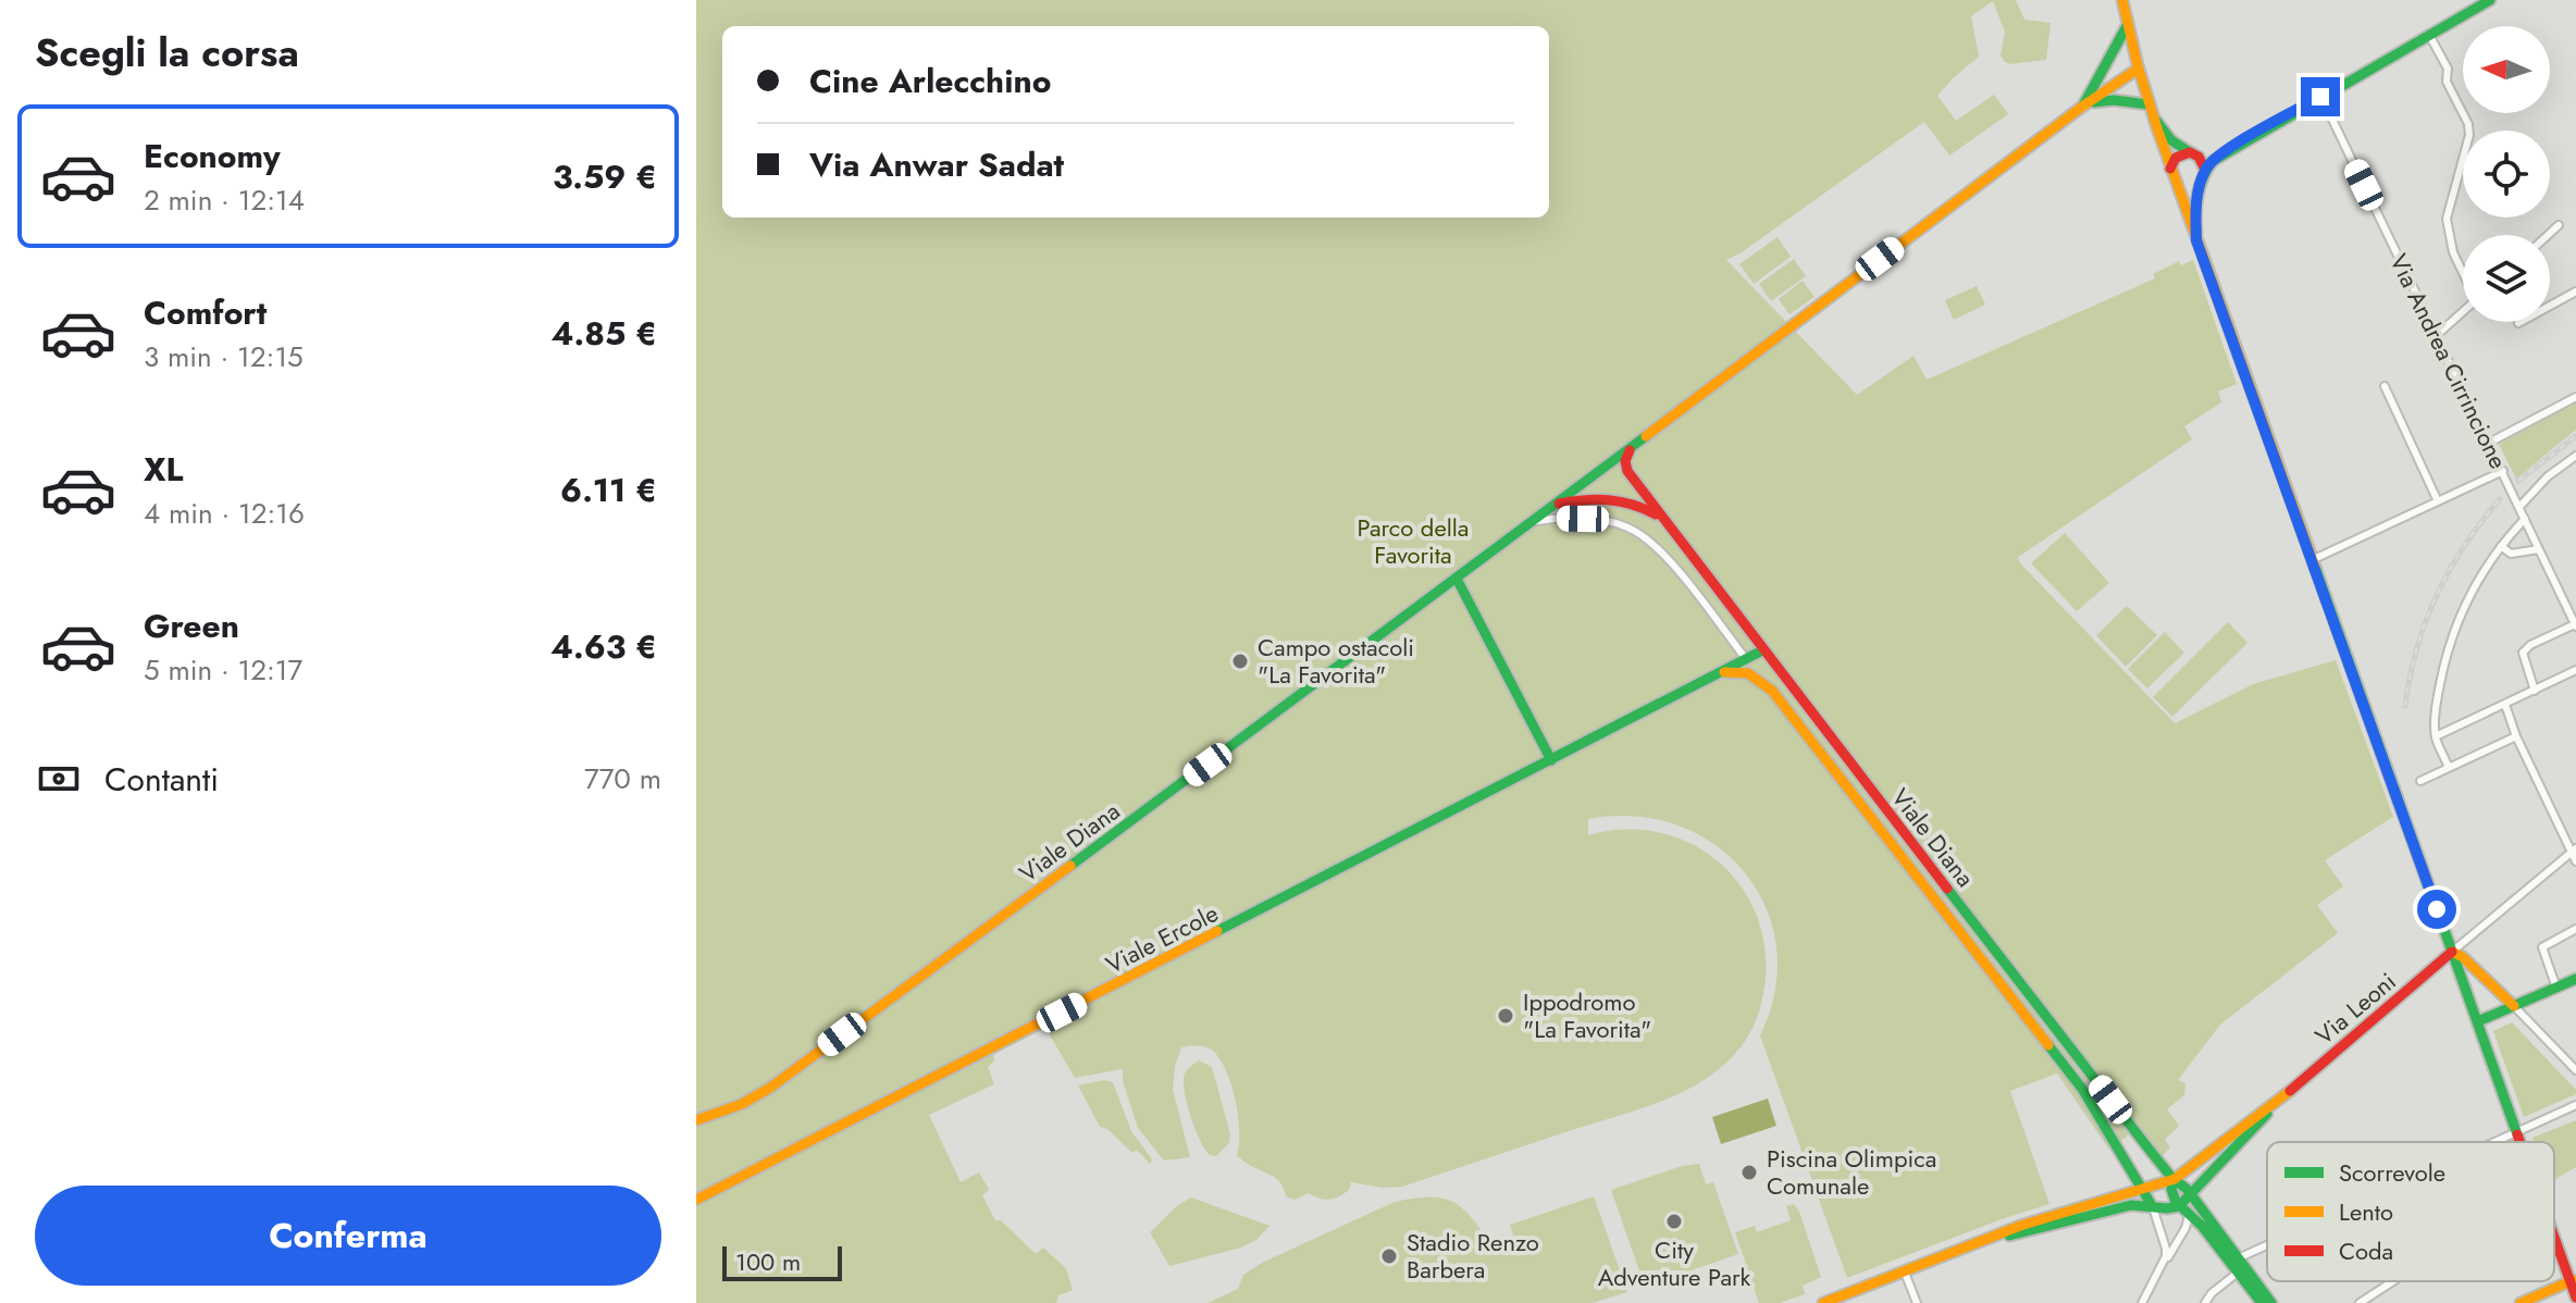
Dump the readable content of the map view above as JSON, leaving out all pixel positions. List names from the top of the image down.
{
  "streets": {
    "street": [
      "Via Andrea Cirrincione",
      "Viale Diana",
      "Viale Ercole",
      "Via Leoni"
    ]
  },
  "crossings": [
    ["Viale Diana", "Viale Ercole"],
    ["Viale Diana", "Via Leoni"]
  ],
  "parks": ["Parco della Favorita"],
  "places": [
    "Campo ostacoli \"La Favorita\"",
    "Ippodromo \"La Favorita\"",
    "Piscina Olimpica Comunale",
    "City Adventure Park",
    "Stadio Renzo Barbera"
  ],
  "legend": ["Scorrevole", "Lento", "Coda"],
  "scale_bar": "100 m",
  "north": "left",
  "page": {
    "heading": "Scegli la corsa",
    "banner": ["Cine Arlecchino", "Via Anwar Sadat"],
    "list": [
      {
        "name": "Economy",
        "note": "2 min · 12:14",
        "value": "3.59 €"
      },
      {
        "name": "Comfort",
        "note": "3 min · 12:15",
        "value": "4.85 €"
      },
      {
        "name": "XL",
        "note": "4 min · 12:16",
        "value": "6.11 €"
      },
      {
        "name": "Green",
        "note": "5 min · 12:17",
        "value": "4.63 €"
      }
    ],
    "pay": ["Contanti", "770 m"],
    "buttons": "Conferma",
    "scale": "100 m"
  }
}
